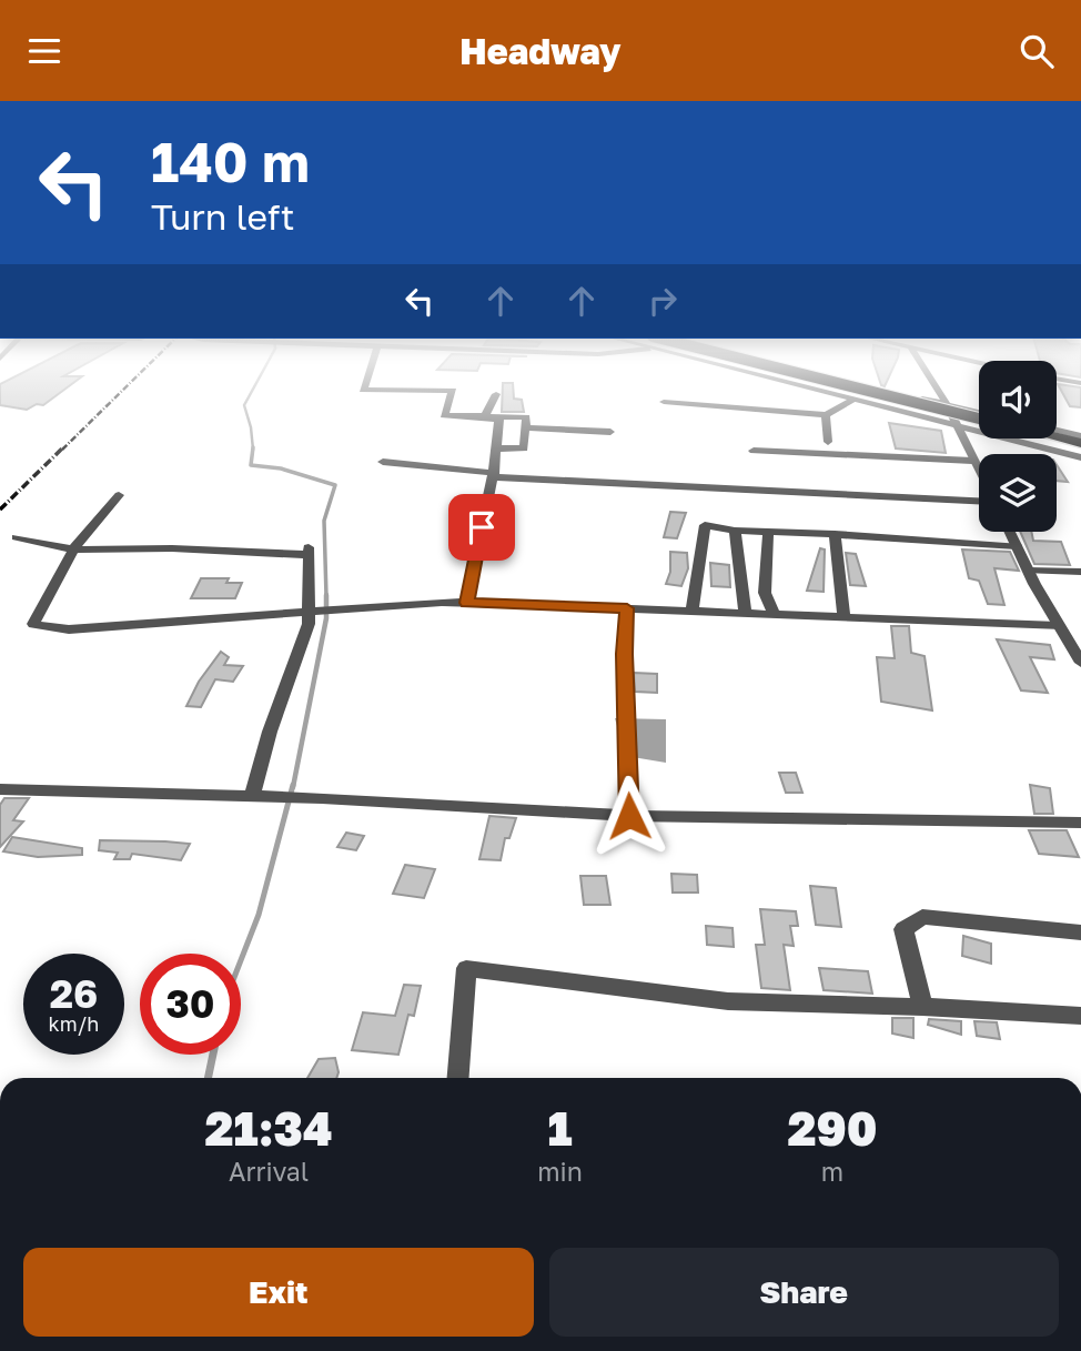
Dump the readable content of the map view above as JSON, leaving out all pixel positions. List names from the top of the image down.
{
  "page": {
    "header": "Headway",
    "turn": ["140 m", "Turn left"],
    "speed": "26 km/h",
    "limit": "30",
    "eta": [
      "21:34",
      "Arrival",
      "1",
      "min",
      "290",
      "m"
    ],
    "buttons": ["Exit", "Share"]
  }
}
